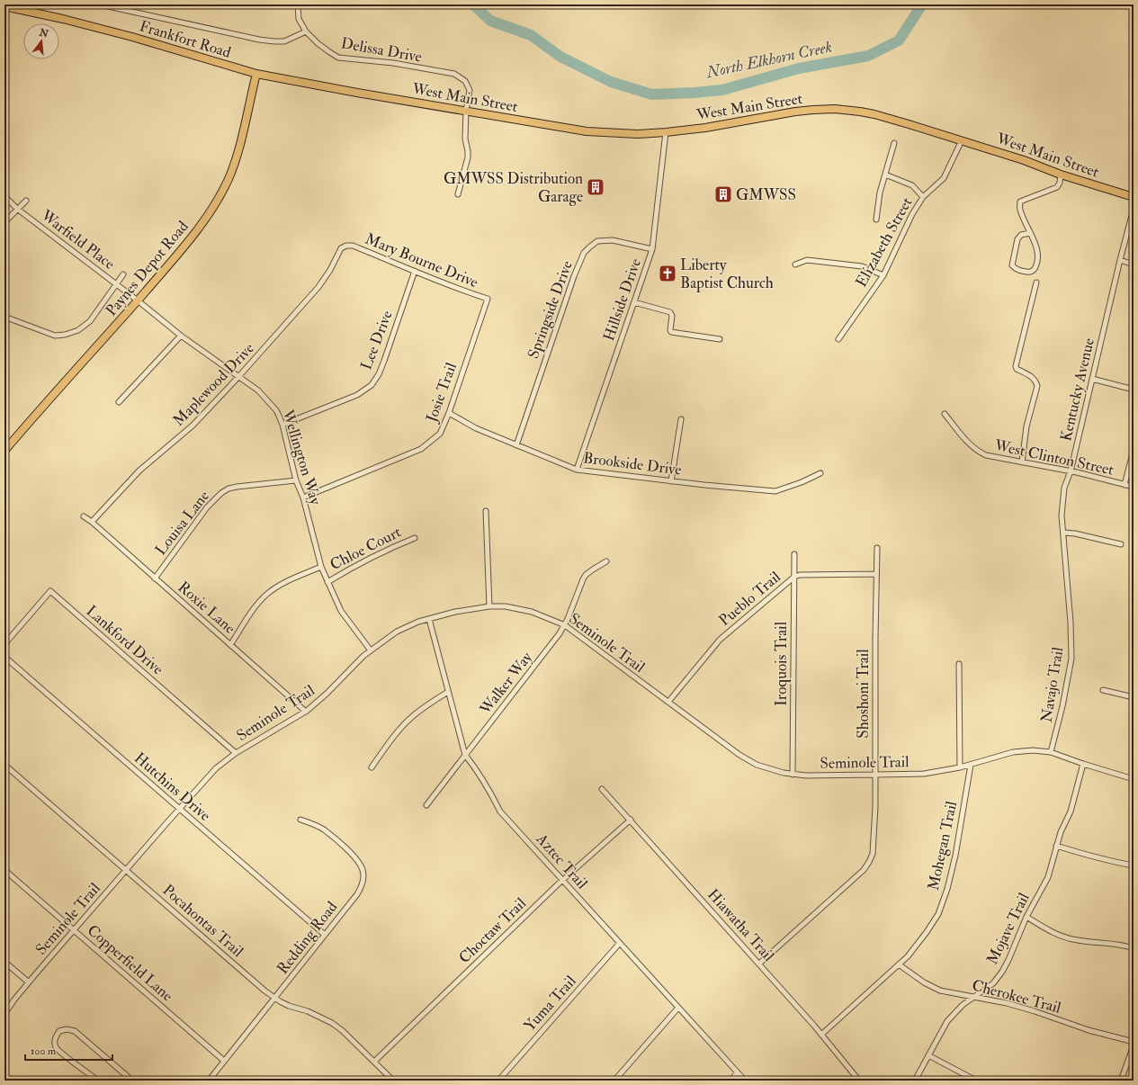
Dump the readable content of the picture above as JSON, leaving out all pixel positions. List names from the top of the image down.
{
  "streets": {
    "main road": ["Frankfort Road", "West Main Street", "Paynes Depot Road"],
    "street": [
      "Delissa Drive",
      "Warfield Place",
      "Elizabeth Street",
      "Mary Bourne Drive",
      "Hillside Drive",
      "Springside Drive",
      "Lee Drive",
      "Maplewood Drive",
      "Kentucky Avenue",
      "Josie Trail",
      "Wellington Way",
      "West Clinton Street",
      "Brookside Drive",
      "Louisa Lane",
      "Chloe Court",
      "Pueblo Trail",
      "Roxie Lane",
      "Lankford Drive",
      "Seminole Trail",
      "Iroquois Trail",
      "Walker Way",
      "Navajo Trail",
      "Shoshoni Trail",
      "Hutchins Drive",
      "Mohegan Trail",
      "Aztec Trail",
      "Pocahontas Trail",
      "Hiawatha Trail",
      "Mojave Trail",
      "Choctaw Trail",
      "Redding Road",
      "Copperfield Lane",
      "Cherokee Trail",
      "Yuma Trail"
    ]
  },
  "crossings": [
    ["Frankfort Road", "West Main Street"],
    ["Frankfort Road", "Paynes Depot Road"],
    ["Delissa Drive", "West Main Street"],
    ["West Main Street", "Elizabeth Street"],
    ["West Main Street", "Hillside Drive"],
    ["Warfield Place", "Paynes Depot Road"],
    ["Warfield Place", "Wellington Way"],
    ["Mary Bourne Drive", "Lee Drive"],
    ["Mary Bourne Drive", "Maplewood Drive"],
    ["Mary Bourne Drive", "Josie Trail"],
    ["Paynes Depot Road", "Wellington Way"],
    ["Hillside Drive", "Springside Drive"],
    ["Hillside Drive", "Brookside Drive"],
    ["Springside Drive", "Brookside Drive"],
    ["Lee Drive", "Wellington Way"],
    ["Maplewood Drive", "Wellington Way"],
    ["Maplewood Drive", "Roxie Lane"],
    ["Kentucky Avenue", "West Clinton Street"],
    ["Kentucky Avenue", "Navajo Trail"],
    ["Josie Trail", "Wellington Way"],
    ["Josie Trail", "Brookside Drive"],
    ["Wellington Way", "Louisa Lane"],
    ["Wellington Way", "Chloe Court"],
    ["Wellington Way", "Seminole Trail"],
    ["Louisa Lane", "Roxie Lane"],
    ["Pueblo Trail", "Seminole Trail"],
    ["Pueblo Trail", "Iroquois Trail"],
    ["Pueblo Trail", "Shoshoni Trail"],
    ["Roxie Lane", "Seminole Trail"],
    ["Lankford Drive", "Seminole Trail"],
    ["Seminole Trail", "Iroquois Trail"],
    ["Seminole Trail", "Walker Way"],
    ["Seminole Trail", "Navajo Trail"],
    ["Seminole Trail", "Shoshoni Trail"],
    ["Seminole Trail", "Hutchins Drive"],
    ["Seminole Trail", "Mohegan Trail"],
    ["Seminole Trail", "Aztec Trail"],
    ["Seminole Trail", "Pocahontas Trail"],
    ["Seminole Trail", "Mojave Trail"],
    ["Seminole Trail", "Copperfield Lane"],
    ["Walker Way", "Aztec Trail"],
    ["Shoshoni Trail", "Hiawatha Trail"],
    ["Hutchins Drive", "Redding Road"],
    ["Mohegan Trail", "Hiawatha Trail"],
    ["Mohegan Trail", "Cherokee Trail"],
    ["Aztec Trail", "Choctaw Trail"],
    ["Aztec Trail", "Yuma Trail"],
    ["Pocahontas Trail", "Choctaw Trail"],
    ["Pocahontas Trail", "Redding Road"],
    ["Hiawatha Trail", "Choctaw Trail"],
    ["Mojave Trail", "Cherokee Trail"],
    ["Redding Road", "Copperfield Lane"]
  ],
  "water": ["North Elkhorn Creek"],
  "places": {
    "building": ["GMWSS Distribution Garage", "GMWSS"],
    "church": ["Liberty Baptist Church"]
  },
  "scale_bar": "100 m",
  "north": "top"
}
